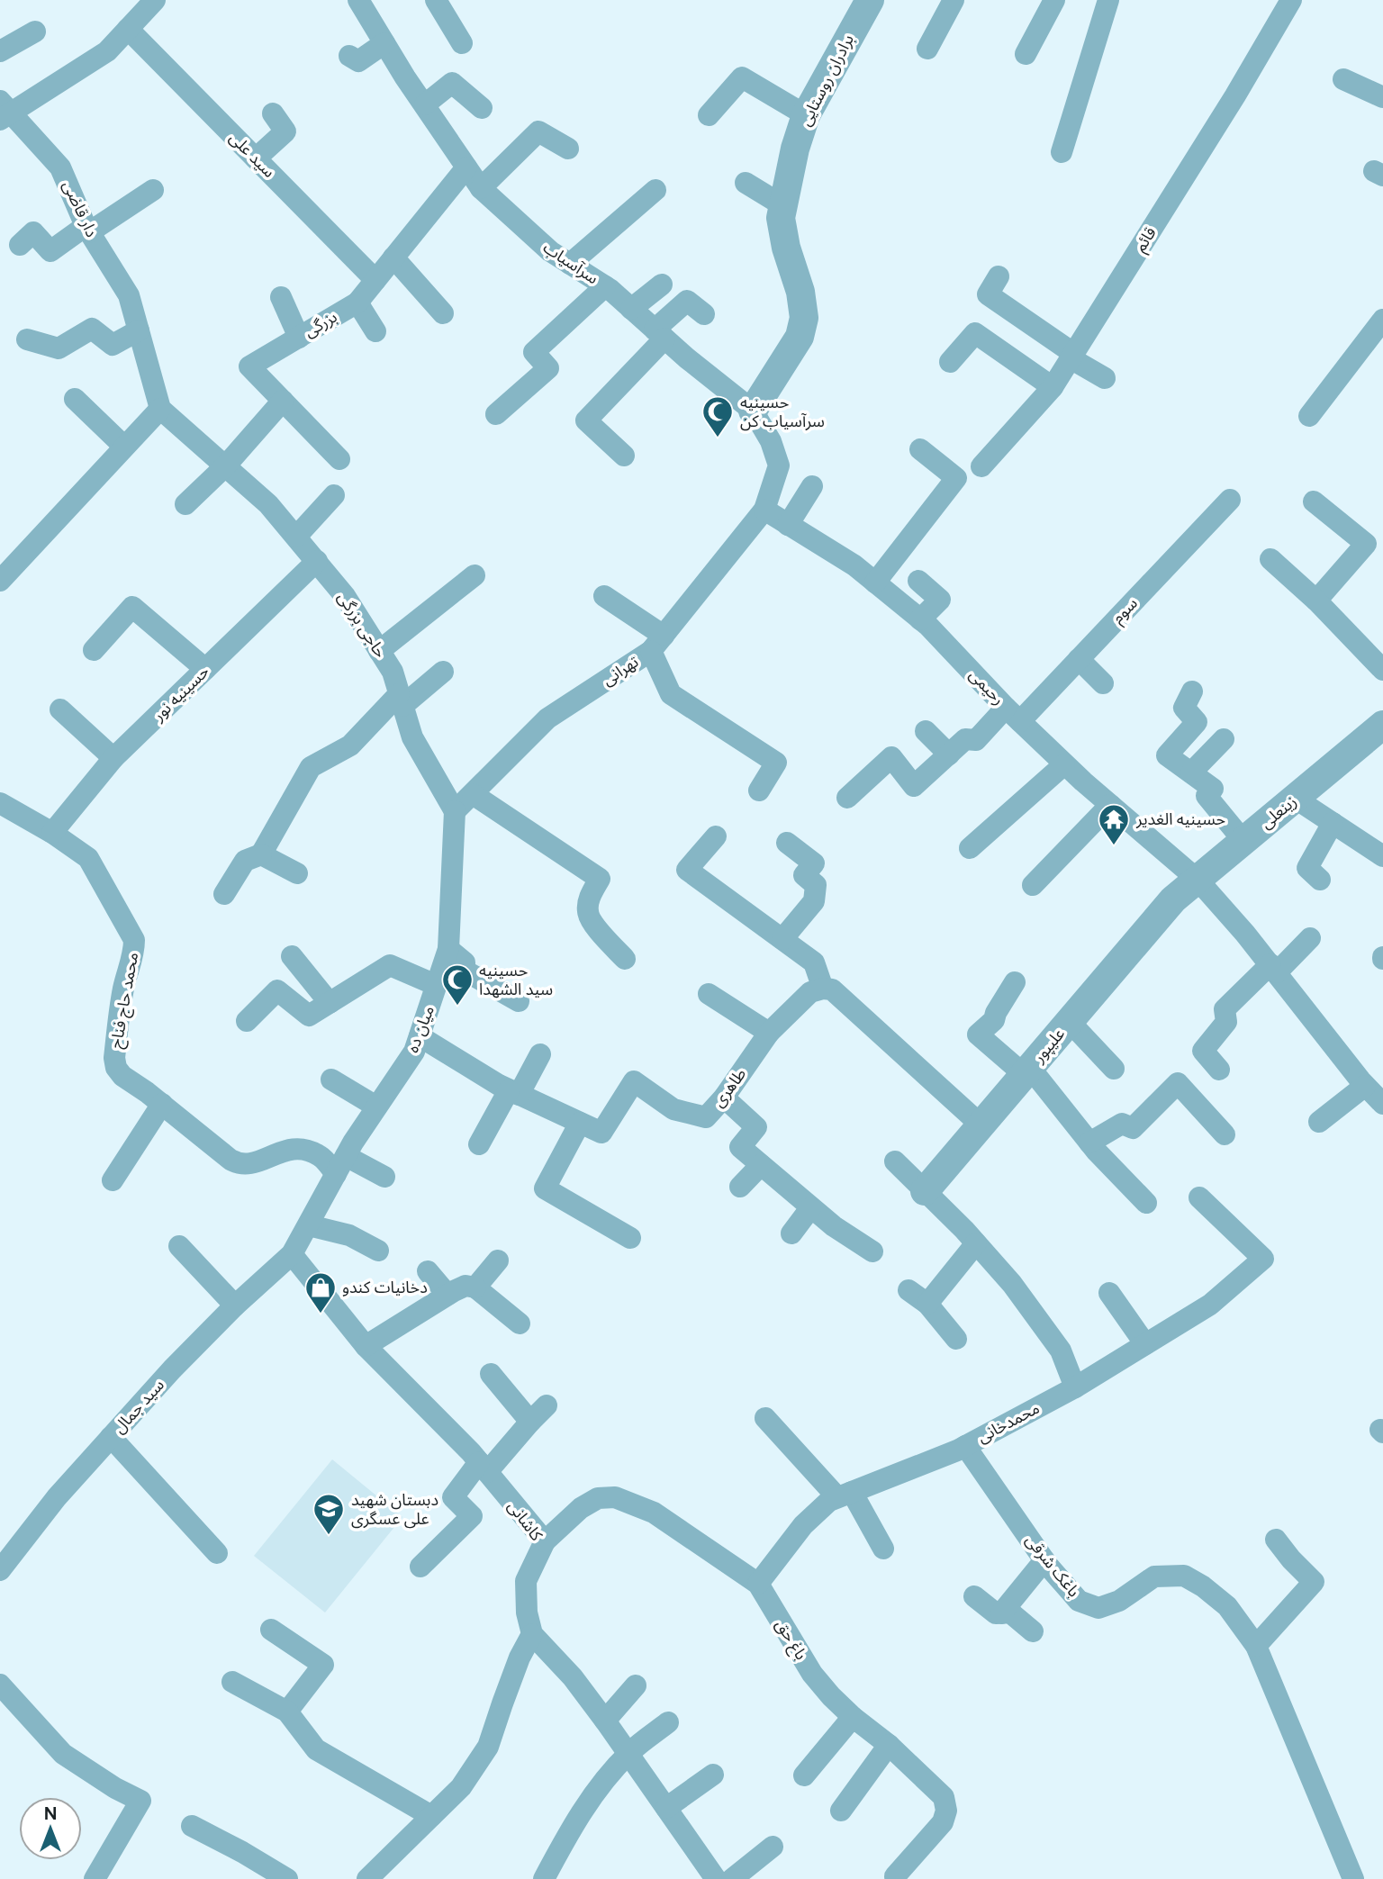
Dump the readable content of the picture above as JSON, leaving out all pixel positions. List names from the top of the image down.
{
  "streets": {
    "street": [
      "برادران روستایی",
      "سید علی",
      "دار قاضی",
      "قائم",
      "سرآسیاب",
      "بزرگی",
      "سوم",
      "حاجی بزرگی",
      "تهرانی",
      "رحیمی",
      "حسینیه نور",
      "زینعلی",
      "محمد حاج فناح",
      "میان ده",
      "علیپور",
      "طاهری",
      "سید جمال",
      "محمدخانی",
      "کاشانی",
      "باغک شرقی",
      "باغ حق"
    ]
  },
  "crossings": [
    ["برادران روستایی", "سرآسیاب"],
    ["سید علی", "بزرگی"],
    ["دار قاضی", "حاجی بزرگی"],
    ["سرآسیاب", "بزرگی"],
    ["سرآسیاب", "تهرانی"],
    ["سرآسیاب", "رحیمی"],
    ["سوم", "رحیمی"],
    ["حاجی بزرگی", "تهرانی"],
    ["حاجی بزرگی", "حسینیه نور"],
    ["حاجی بزرگی", "میان ده"],
    ["تهرانی", "رحیمی"],
    ["تهرانی", "میان ده"],
    ["رحیمی", "زینعلی"],
    ["حسینیه نور", "محمد حاج فناح"],
    ["زینعلی", "علیپور"],
    ["محمد حاج فناح", "میان ده"],
    ["میان ده", "طاهری"],
    ["میان ده", "سید جمال"],
    ["میان ده", "کاشانی"],
    ["سید جمال", "کاشانی"],
    ["محمدخانی", "باغک شرقی"],
    ["محمدخانی", "باغ حق"],
    ["کاشانی", "باغ حق"]
  ],
  "places": {
    "mosque": ["حسینیه سرآسیاب کن", "حسینیه سید الشهدا"],
    "temple": ["حسینیه الغدیر"],
    "shop": ["دخانیات کندو"],
    "school or university": ["دبستان شهید علی عسگری"]
  },
  "north": "top"
}
